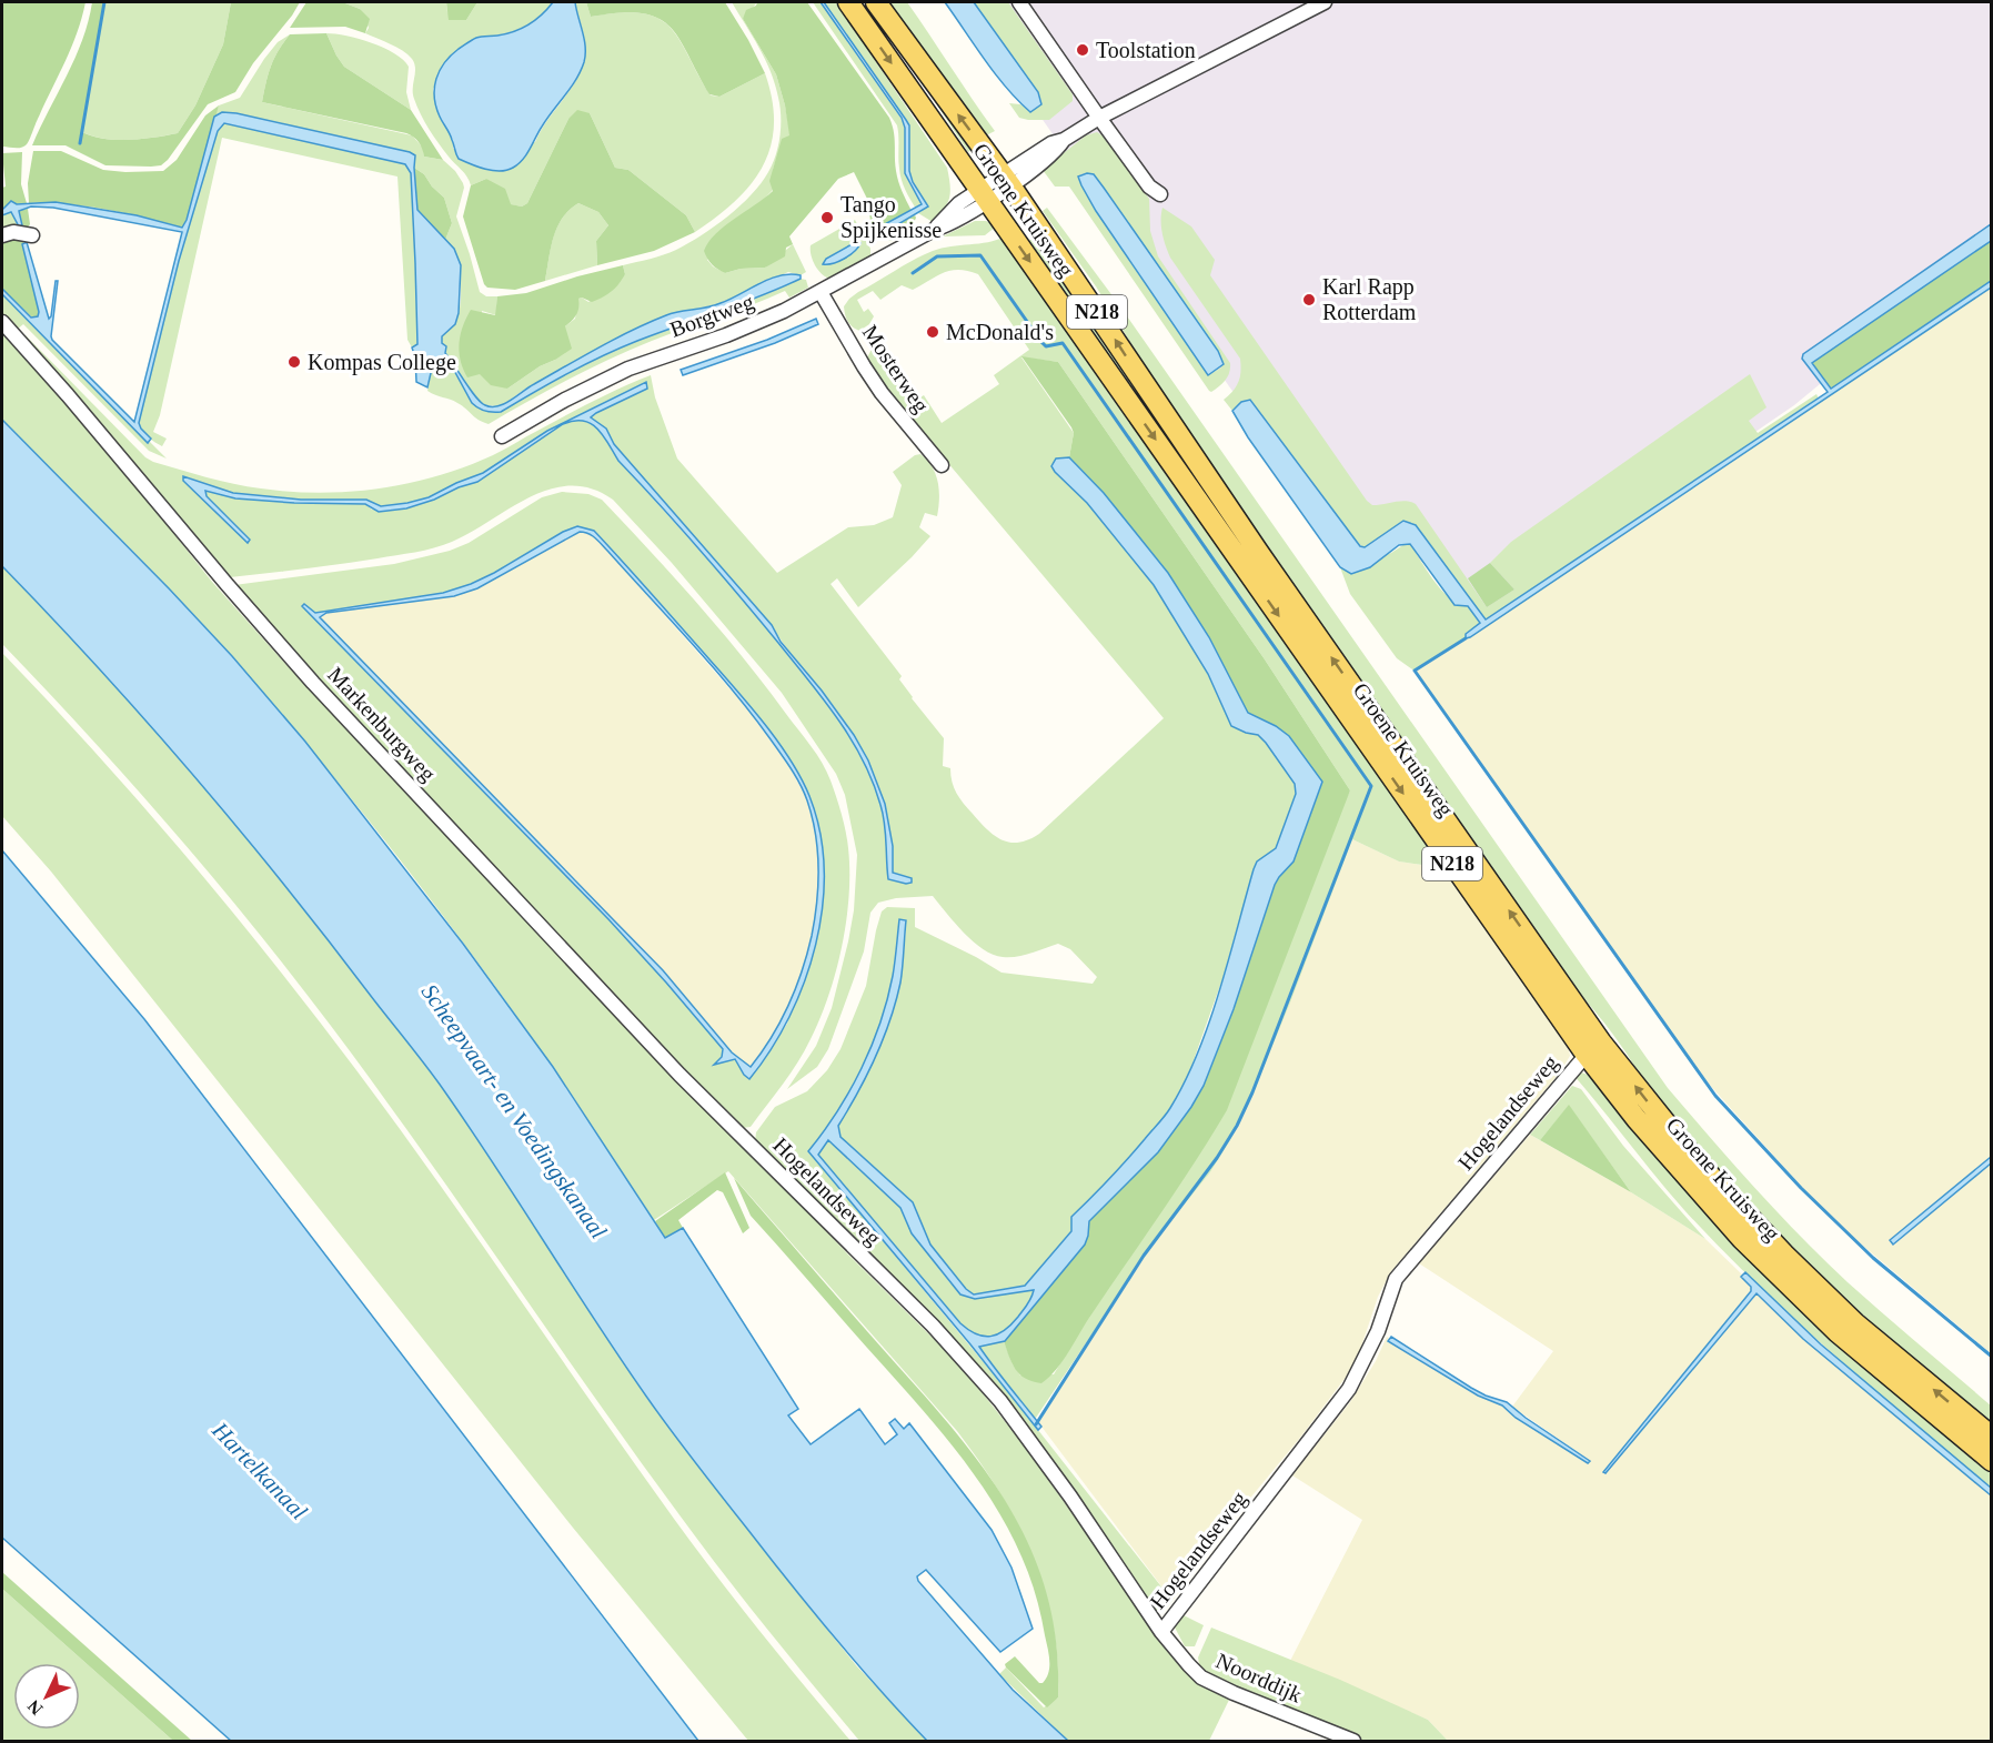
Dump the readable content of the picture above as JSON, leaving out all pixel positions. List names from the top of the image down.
{
  "streets": {
    "main road": ["Groene Kruisweg", "N218"],
    "street": [
      "Borgtweg",
      "Mosterweg",
      "Markenburgweg",
      "Hogelandseweg",
      "Noorddijk"
    ]
  },
  "crossings": [
    ["Groene Kruisweg", "Borgtweg"],
    ["Groene Kruisweg", "Hogelandseweg"],
    ["Borgtweg", "Mosterweg"],
    ["Markenburgweg", "Hogelandseweg"],
    ["Hogelandseweg", "Noorddijk"]
  ],
  "water": ["Scheepvaart- en Voedingskanaal", "Hartelkanaal"],
  "places": [
    "Toolstation",
    "Tango Spijkenisse",
    "Karl Rapp Rotterdam",
    "McDonald's",
    "Kompas College"
  ],
  "north": "bottom left"
}
